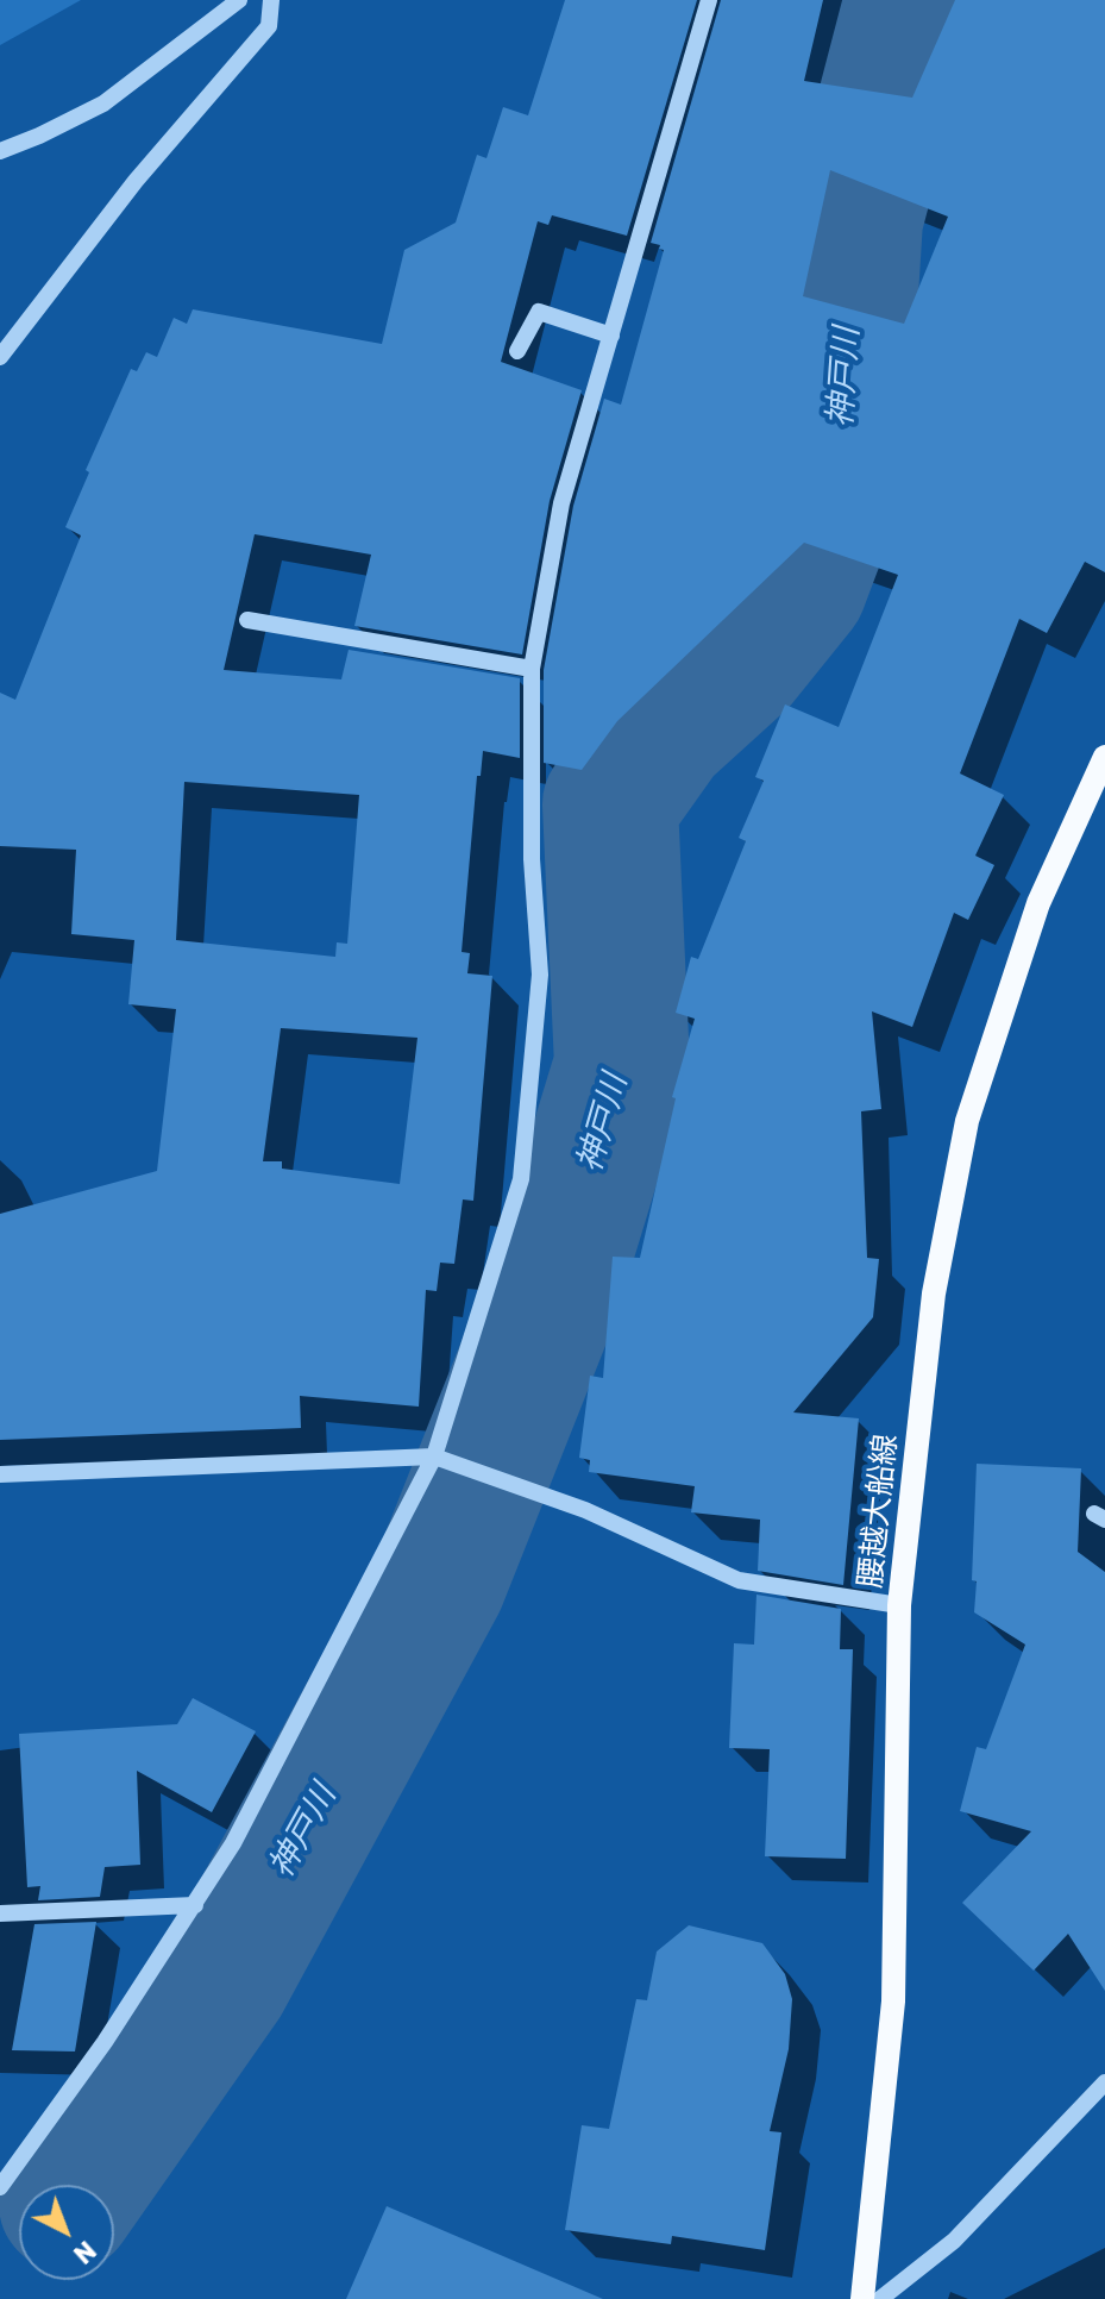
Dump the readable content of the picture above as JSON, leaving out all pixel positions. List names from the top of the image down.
{
  "streets": {
    "main road": ["腰越大船線"]
  },
  "water": ["神戸川"],
  "north": "bottom right"
}
